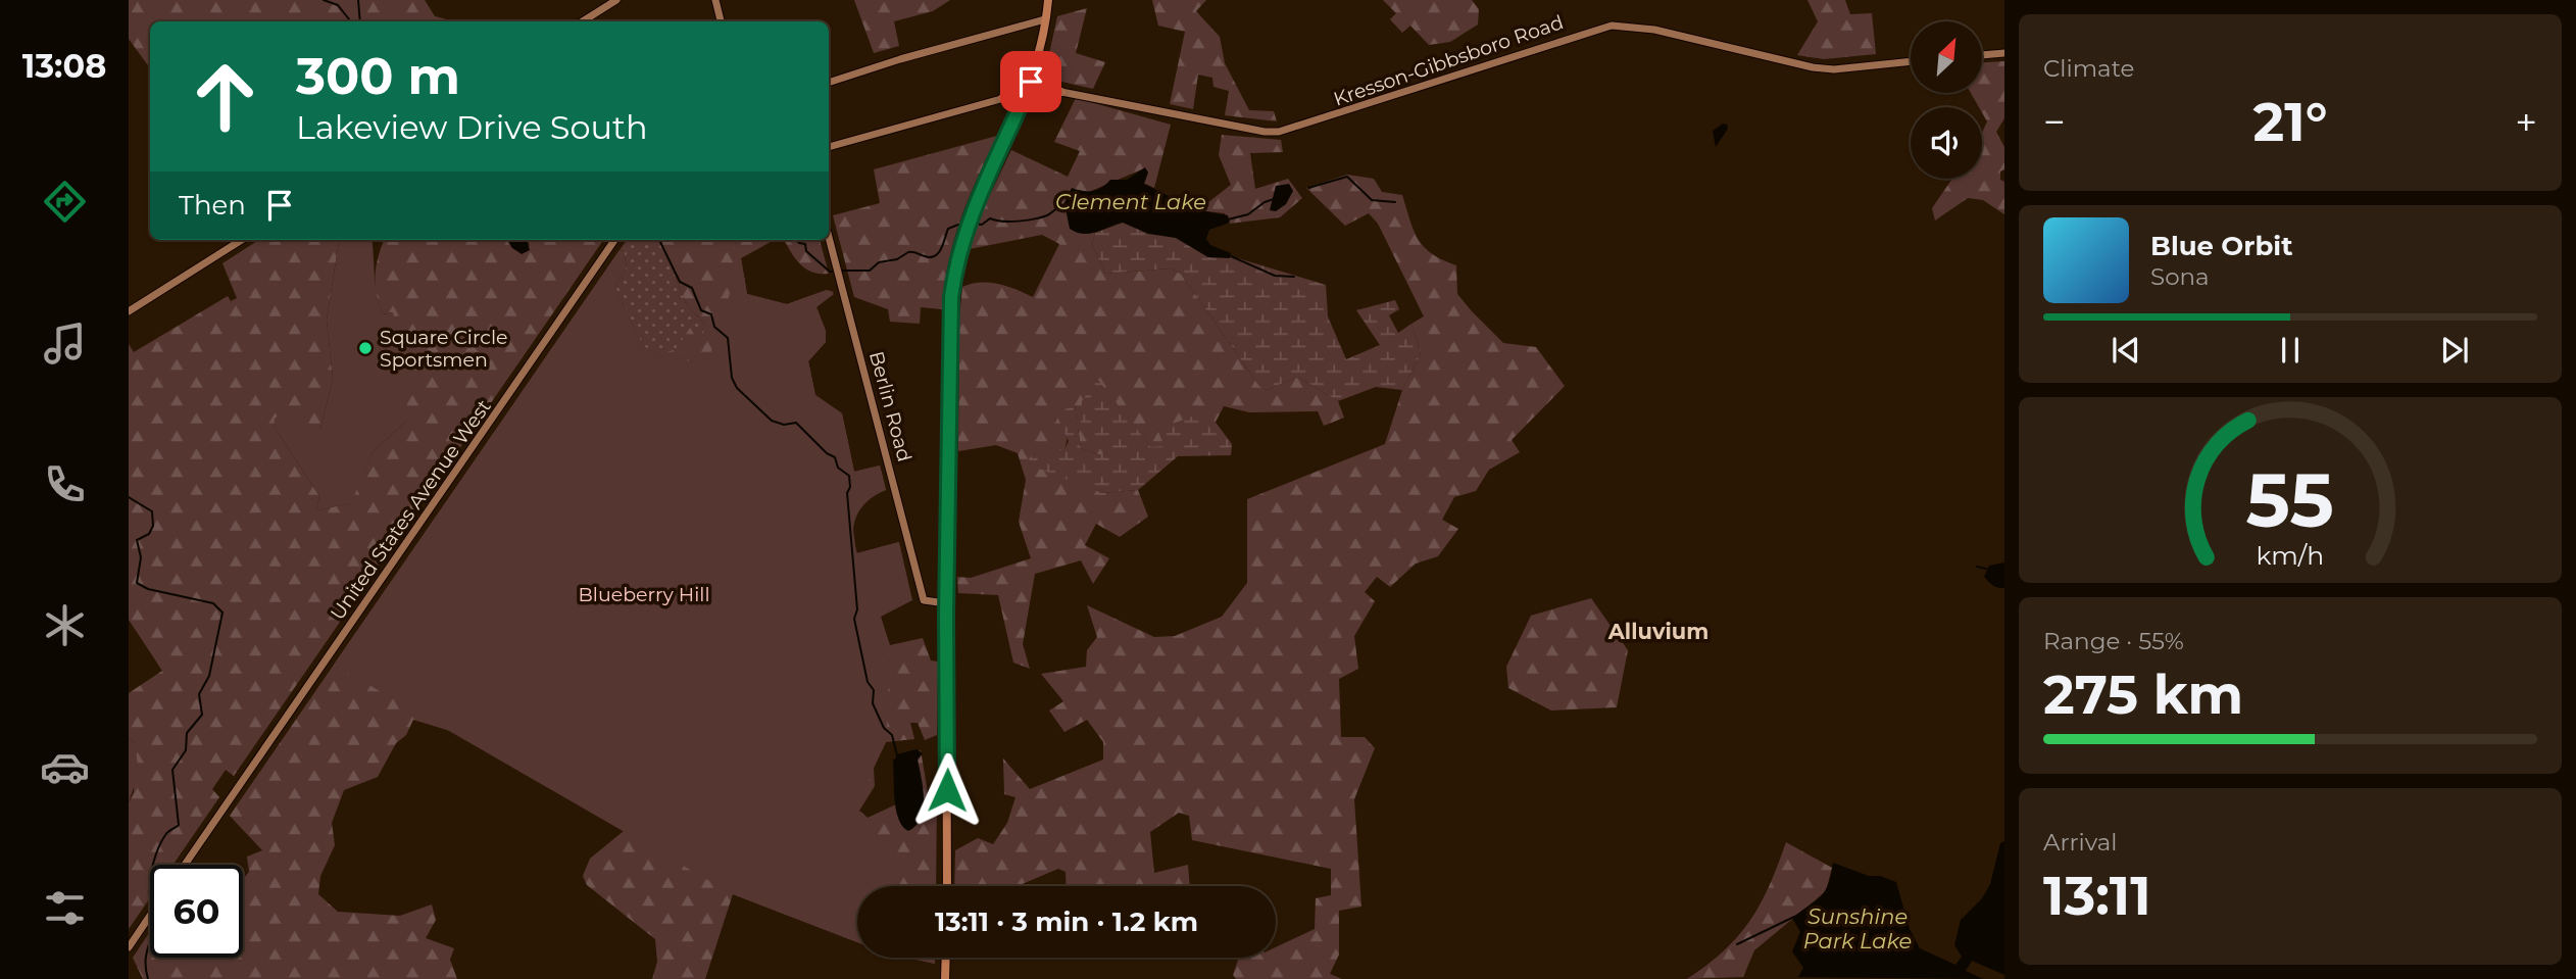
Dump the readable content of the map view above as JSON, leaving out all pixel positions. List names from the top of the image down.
{
  "streets": {
    "street": ["Kresson-Gibbsboro Road", "Berlin Road", "United States Avenue West"]
  },
  "districts": ["Alluvium"],
  "water": ["Clement Lake", "Sunshine Park Lake"],
  "parks": ["Blueberry Hill"],
  "places": ["Square Circle Sportsmen"],
  "north": "top right",
  "page": {
    "tabs": "13:08",
    "tile": [
      "Climate",
      ["Range · 55%", "275 km"],
      ["Arrival", "13:11"]
    ],
    "turn": ["300 m", "Lakeview Drive South"],
    "heat": ["−", "21°", "+"],
    "then": "Then",
    "song": ["Blue Orbit", "Sona"],
    "limit": "60",
    "trip": "13:11 · 3 min · 1.2 km",
    "gauge": ["55", "km/h"]
  }
}
